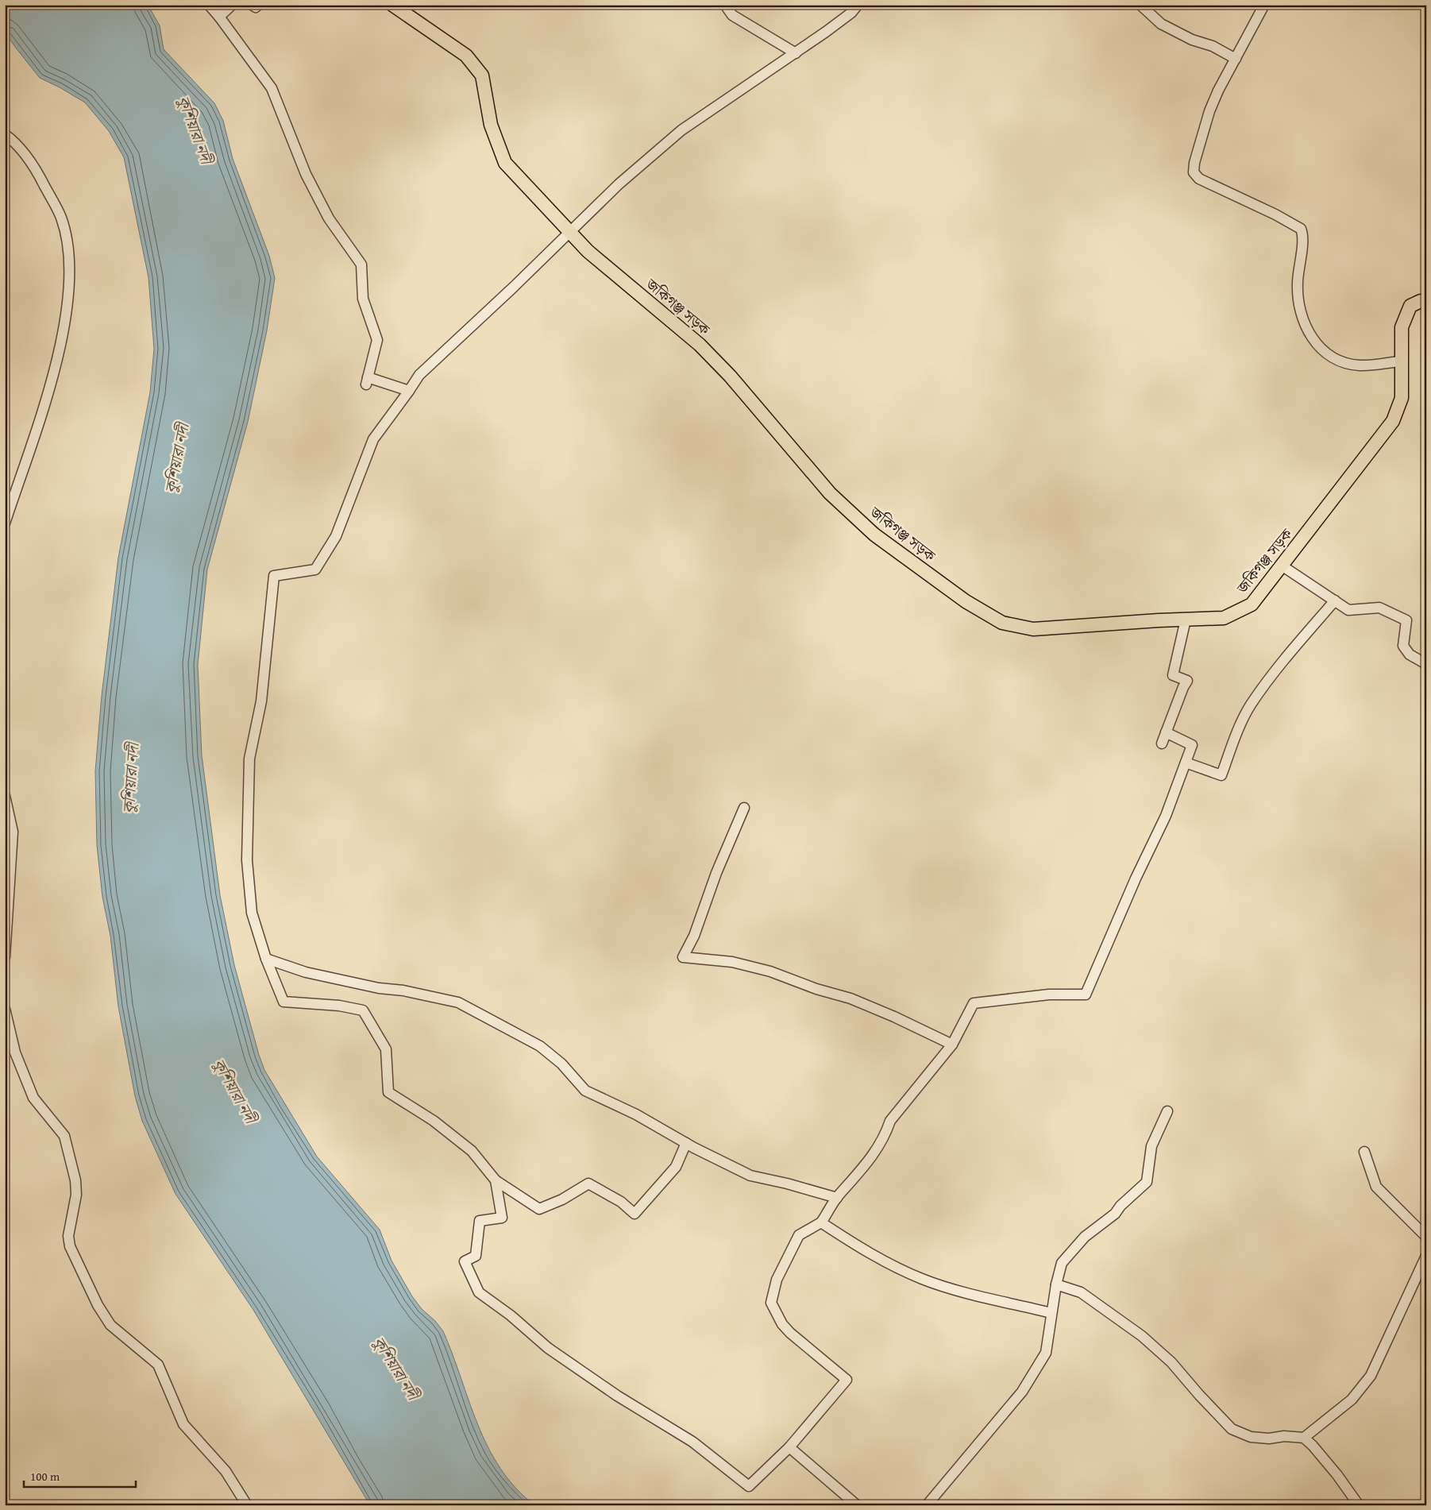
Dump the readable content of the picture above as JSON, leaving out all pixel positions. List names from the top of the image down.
{
  "streets": {
    "main road": ["জকিগঞ্জ সড়ক"]
  },
  "water": ["কুশিয়ারা নদী"],
  "scale_bar": "100 m"
}
